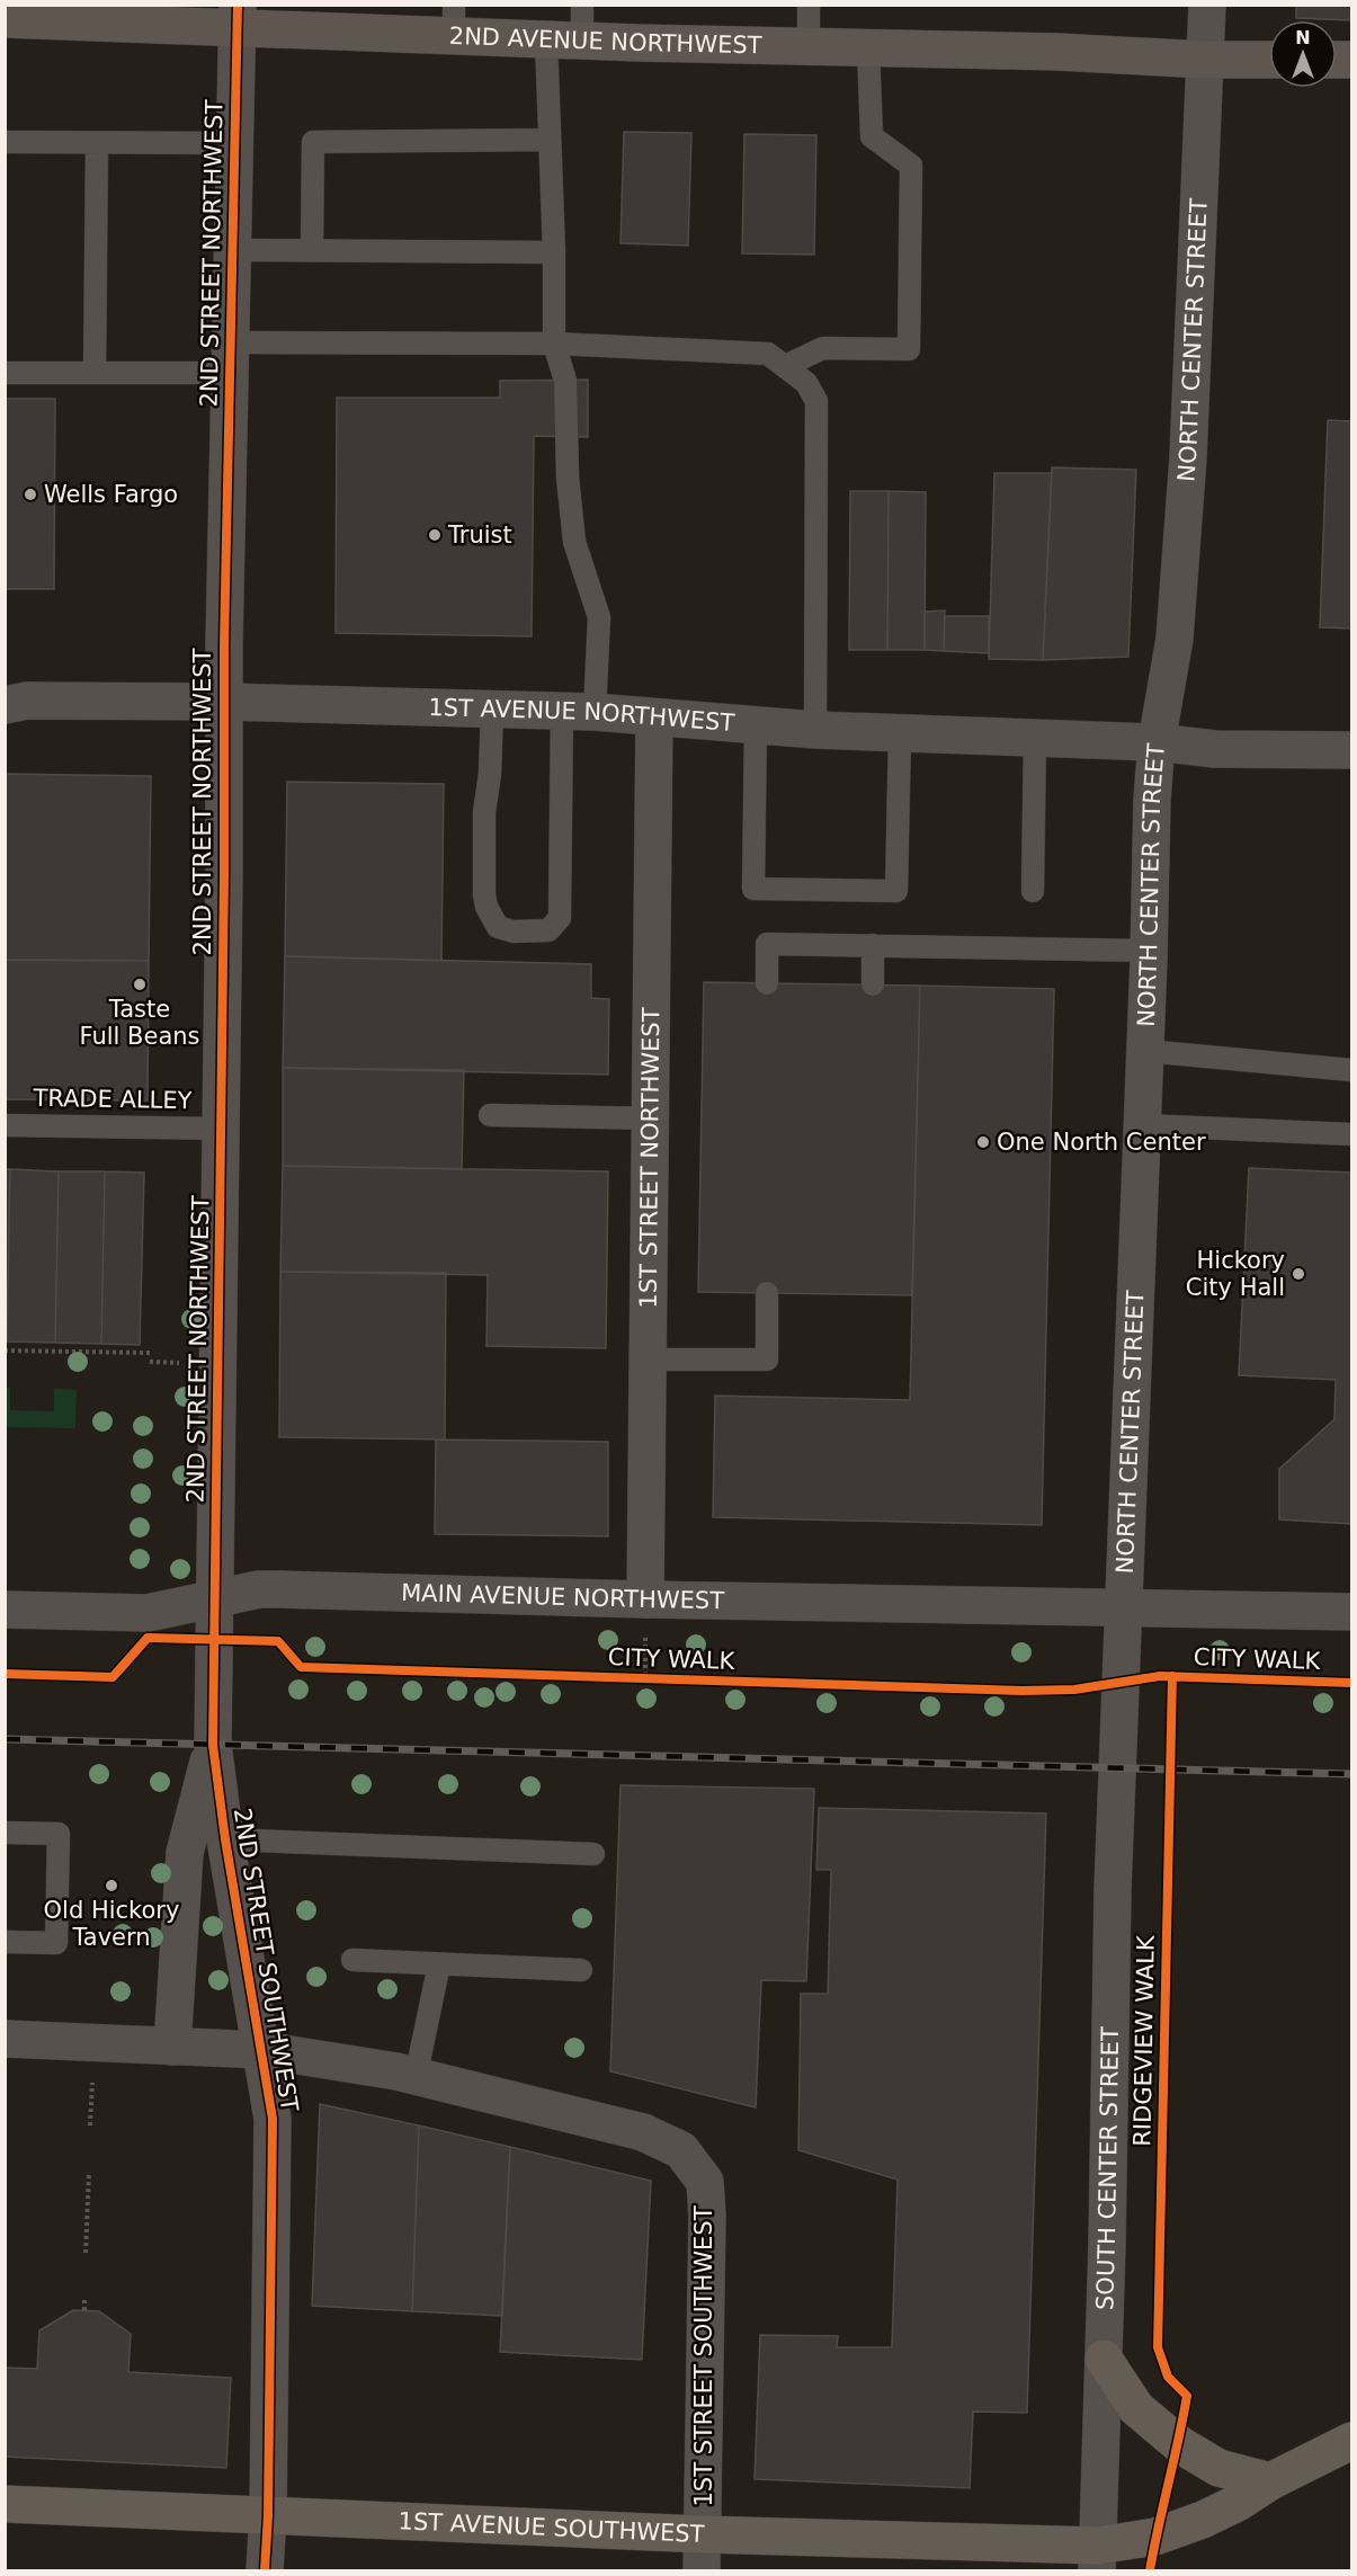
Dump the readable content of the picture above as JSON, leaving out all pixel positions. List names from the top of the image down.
{
  "streets": {
    "main road": ["2ND AVENUE NORTHWEST", "1ST AVENUE SOUTHWEST"],
    "street": [
      "2ND STREET NORTHWEST",
      "NORTH CENTER STREET",
      "1ST AVENUE NORTHWEST",
      "1ST STREET NORTHWEST",
      "MAIN AVENUE NORTHWEST",
      "2ND STREET SOUTHWEST",
      "SOUTH CENTER STREET",
      "1ST STREET SOUTHWEST"
    ],
    "lane": ["TRADE ALLEY"],
    "cycle path": ["CITY WALK", "RIDGEVIEW WALK"]
  },
  "crossings": [
    ["2ND AVENUE NORTHWEST", "2ND STREET NORTHWEST"],
    ["2ND AVENUE NORTHWEST", "NORTH CENTER STREET"],
    ["2ND STREET NORTHWEST", "1ST AVENUE NORTHWEST"],
    ["2ND STREET NORTHWEST", "TRADE ALLEY"],
    ["2ND STREET NORTHWEST", "MAIN AVENUE NORTHWEST"],
    ["2ND STREET NORTHWEST", "2ND STREET SOUTHWEST"],
    ["NORTH CENTER STREET", "1ST AVENUE NORTHWEST"],
    ["NORTH CENTER STREET", "MAIN AVENUE NORTHWEST"],
    ["NORTH CENTER STREET", "SOUTH CENTER STREET"],
    ["1ST AVENUE NORTHWEST", "1ST STREET NORTHWEST"],
    ["1ST STREET NORTHWEST", "MAIN AVENUE NORTHWEST"],
    ["MAIN AVENUE NORTHWEST", "2ND STREET SOUTHWEST"],
    ["2ND STREET SOUTHWEST", "1ST STREET SOUTHWEST"],
    ["2ND STREET SOUTHWEST", "1ST AVENUE SOUTHWEST"],
    ["SOUTH CENTER STREET", "1ST AVENUE SOUTHWEST"],
    ["1ST STREET SOUTHWEST", "1ST AVENUE SOUTHWEST"]
  ],
  "places": [
    "Wells Fargo",
    "Truist",
    "Taste Full Beans",
    "One North Center",
    "Hickory City Hall",
    "Old Hickory Tavern"
  ],
  "north": "top"
}
